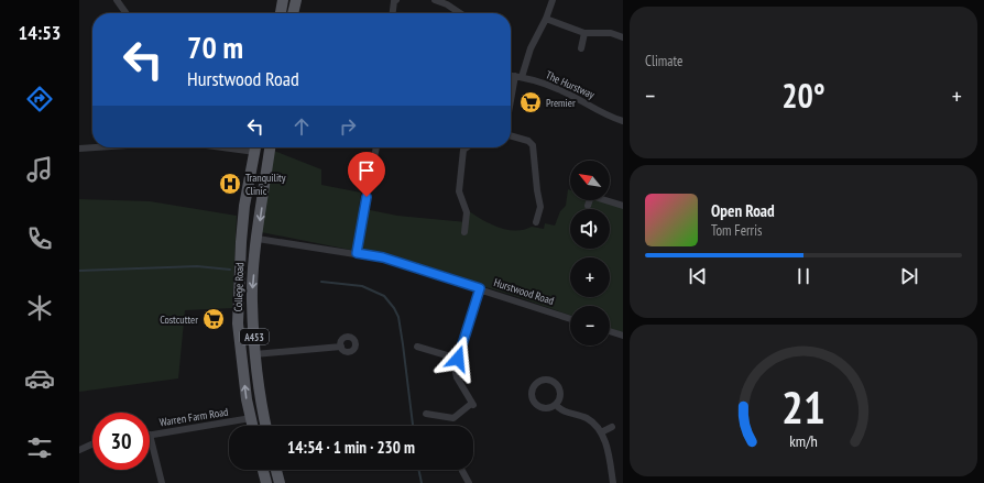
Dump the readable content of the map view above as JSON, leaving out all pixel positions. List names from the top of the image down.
{
  "streets": {
    "main road": ["College Road", "A453"],
    "street": ["The Hurstway", "Hurstwood Road", "Warren Farm Road"]
  },
  "crossings": [
    ["College Road", "Hurstwood Road"],
    ["College Road", "Warren Farm Road"]
  ],
  "places": {
    "supermarket": ["Premier", "Costcutter"],
    "hospital": ["Tranquility Clinic"]
  },
  "north": "top left",
  "page": {
    "tabs": "14:53",
    "tile": "Climate",
    "turn": ["70 m", "Hurstwood Road"],
    "heat": ["−", "20°", "+"],
    "map_buttons": ["+", "−"],
    "song": ["Open Road", "Tom Ferris"],
    "limit": "30",
    "trip": "14:54 · 1 min · 230 m",
    "gauge": ["21", "km/h"]
  }
}
